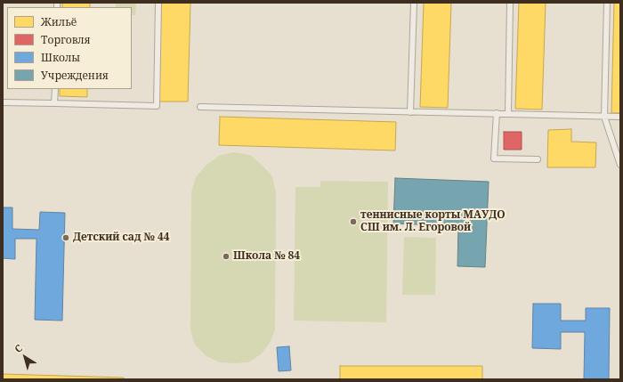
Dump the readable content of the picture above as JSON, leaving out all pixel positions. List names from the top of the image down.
{
  "places": ["теннисные корты МАУДО СШ им. Л. Егоровой", "Детский сад № 44", "Школа № 84"],
  "legend": [
    "Жильё",
    "Торговля",
    "Школы",
    "Учреждения"
  ],
  "north": "top left"
}
